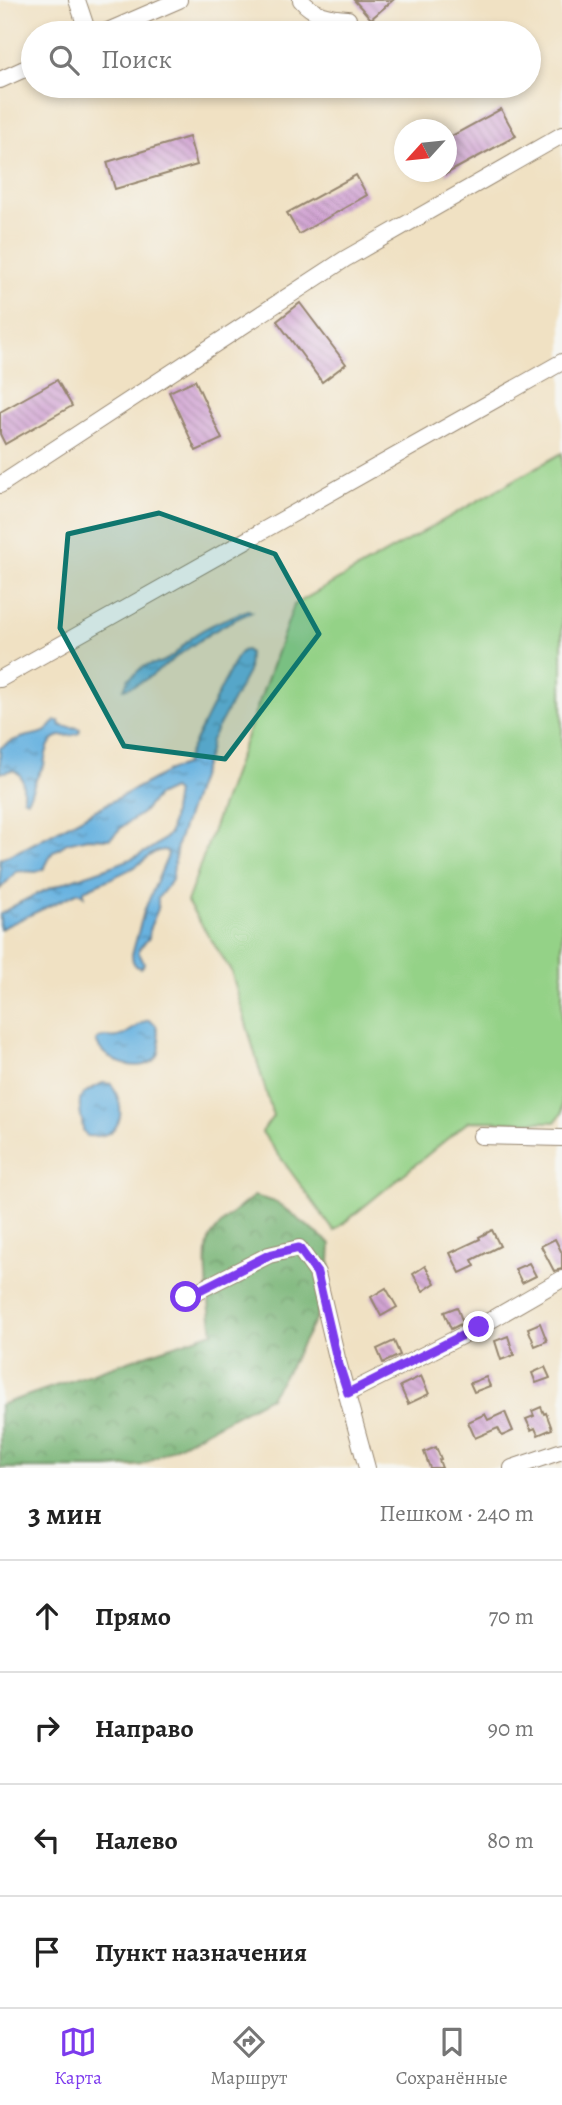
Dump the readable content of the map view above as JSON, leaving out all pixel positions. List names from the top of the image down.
{
  "north": "bottom left",
  "page": {
    "search": "Поиск",
    "heading": ["3 мин", "Пешком · 240 m"],
    "list": [
      ["Прямо", "70 m"],
      ["Направо", "90 m"],
      ["Налево", "80 m"],
      "Пункт назначения"
    ],
    "nav": ["Карта", "Маршрут", "Сохранённые"]
  }
}
